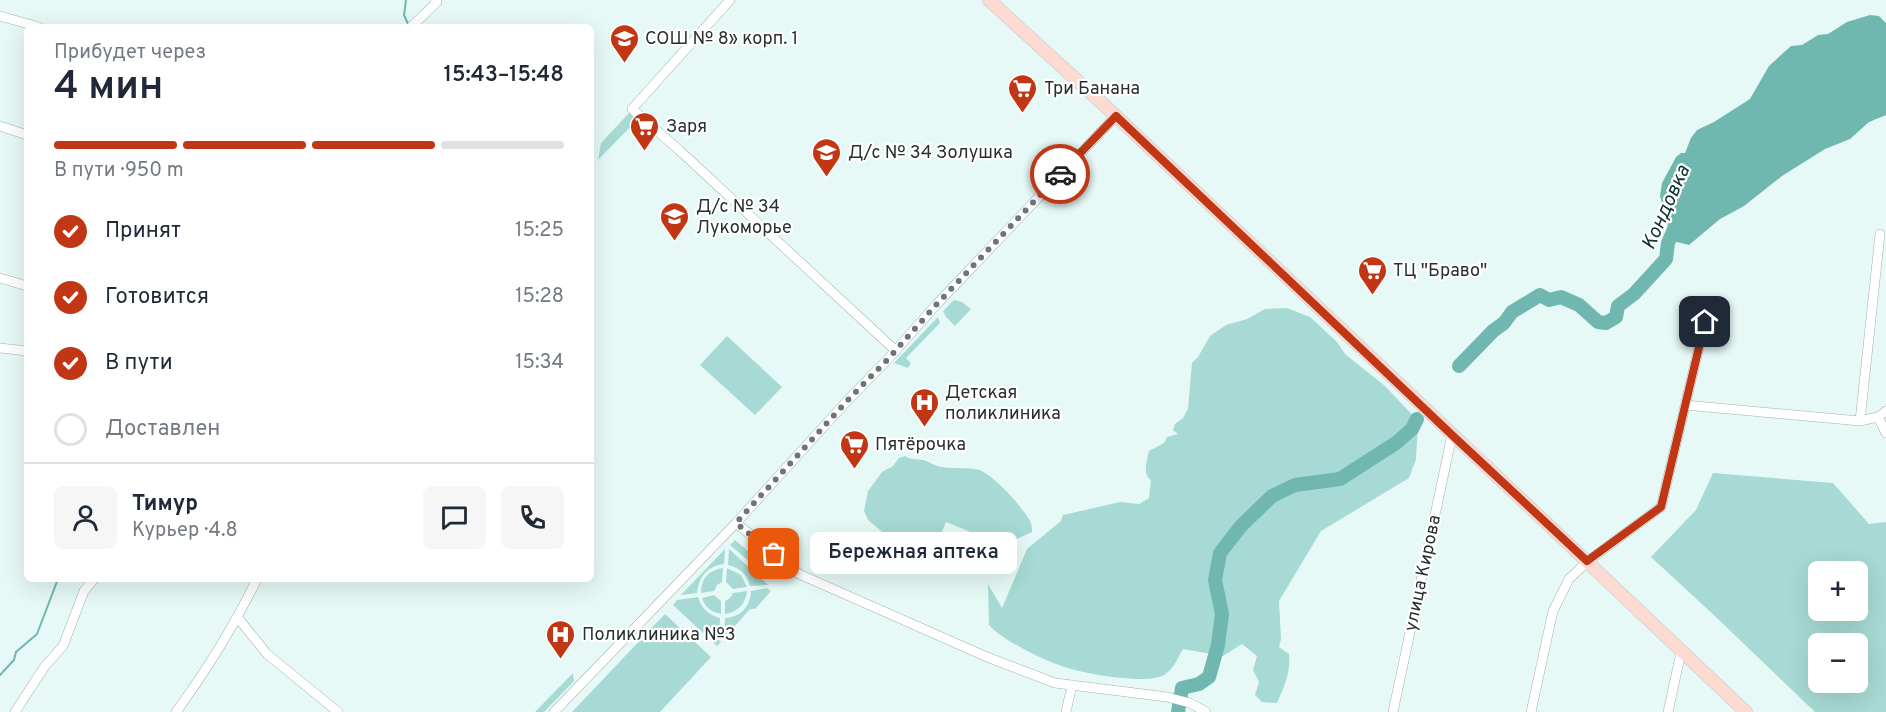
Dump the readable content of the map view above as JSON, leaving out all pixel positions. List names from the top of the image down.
{
  "streets": {
    "street": ["улица Кирова"]
  },
  "water": ["Кондовка"],
  "places": {
    "school or university": ["СОШ № 8» корп. 1", "Д/с № 34 Золушка", "Д/с № 34 Лукоморье"],
    "supermarket": [
      "Три Банана",
      "Заря",
      "ТЦ \"Браво\"",
      "Пятёрочка"
    ],
    "hospital": ["Детская поликлиника", "Поликлиника №3"],
    "other": ["Бережная аптека"]
  },
  "page": {
    "heading": ["4 мин", "Прибудет через", "15:43–15:48"],
    "panel": ["Тимур", "Курьер · 4.8"],
    "bar": "В пути · 950 m",
    "list": [
      ["Принят", "15:25"],
      ["Готовится", "15:28"],
      ["В пути", "15:34"],
      "Доставлен"
    ],
    "bubble": "Бережная аптека",
    "map_buttons": ["+", "−"]
  }
}
